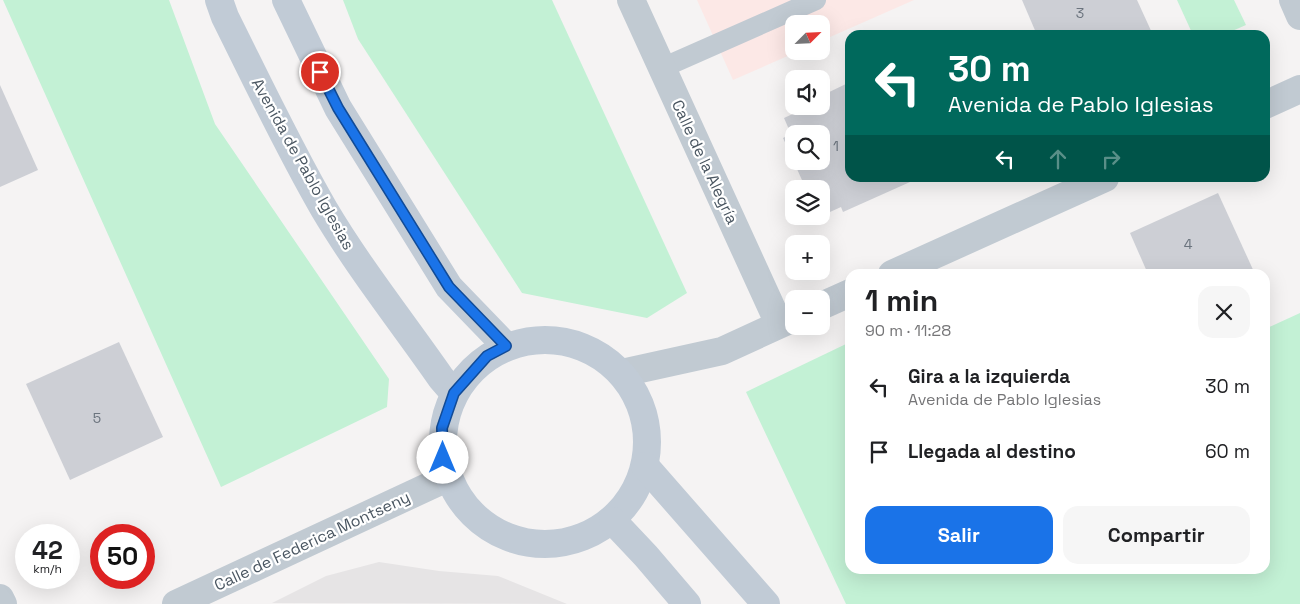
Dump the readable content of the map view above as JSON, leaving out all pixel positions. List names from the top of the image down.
{
  "streets": {
    "main road": ["Avenida de Pablo Iglesias"],
    "street": ["Calle de la Alegría", "Calle de Federica Montseny"]
  },
  "house_numbers": [
    "3",
    "1",
    "4",
    "5"
  ],
  "north": "top right",
  "page": {
    "map_buttons": ["+", "−"],
    "turn": ["30 m", "Avenida de Pablo Iglesias"],
    "heading": ["1 min", "90 m · 11:28"],
    "list": [
      {
        "name": "Gira a la izquierda",
        "note": "Avenida de Pablo Iglesias",
        "value": "30 m"
      },
      {
        "name": "Llegada al destino",
        "value": "60 m"
      }
    ],
    "buttons": ["Salir", "Compartir"],
    "speed": "42 km/h",
    "limit": "50"
  }
}
